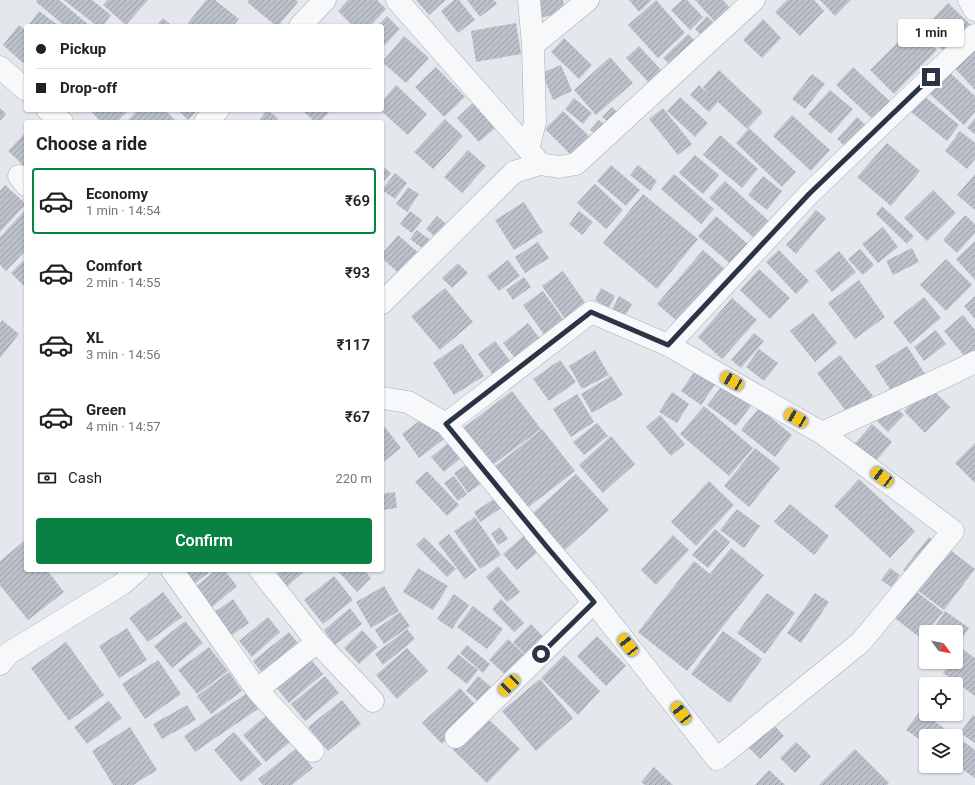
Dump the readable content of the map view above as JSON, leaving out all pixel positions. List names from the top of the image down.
{
  "north": "bottom right",
  "page": {
    "bubble": "1 min",
    "banner": ["Pickup", "Drop-off"],
    "heading": "Choose a ride",
    "list": [
      {
        "name": "Economy",
        "note": "1 min · 14:54",
        "value": "₹69"
      },
      {
        "name": "Comfort",
        "note": "2 min · 14:55",
        "value": "₹93"
      },
      {
        "name": "XL",
        "note": "3 min · 14:56",
        "value": "₹117"
      },
      {
        "name": "Green",
        "note": "4 min · 14:57",
        "value": "₹67"
      }
    ],
    "pay": ["Cash", "220 m"],
    "buttons": "Confirm"
  }
}
